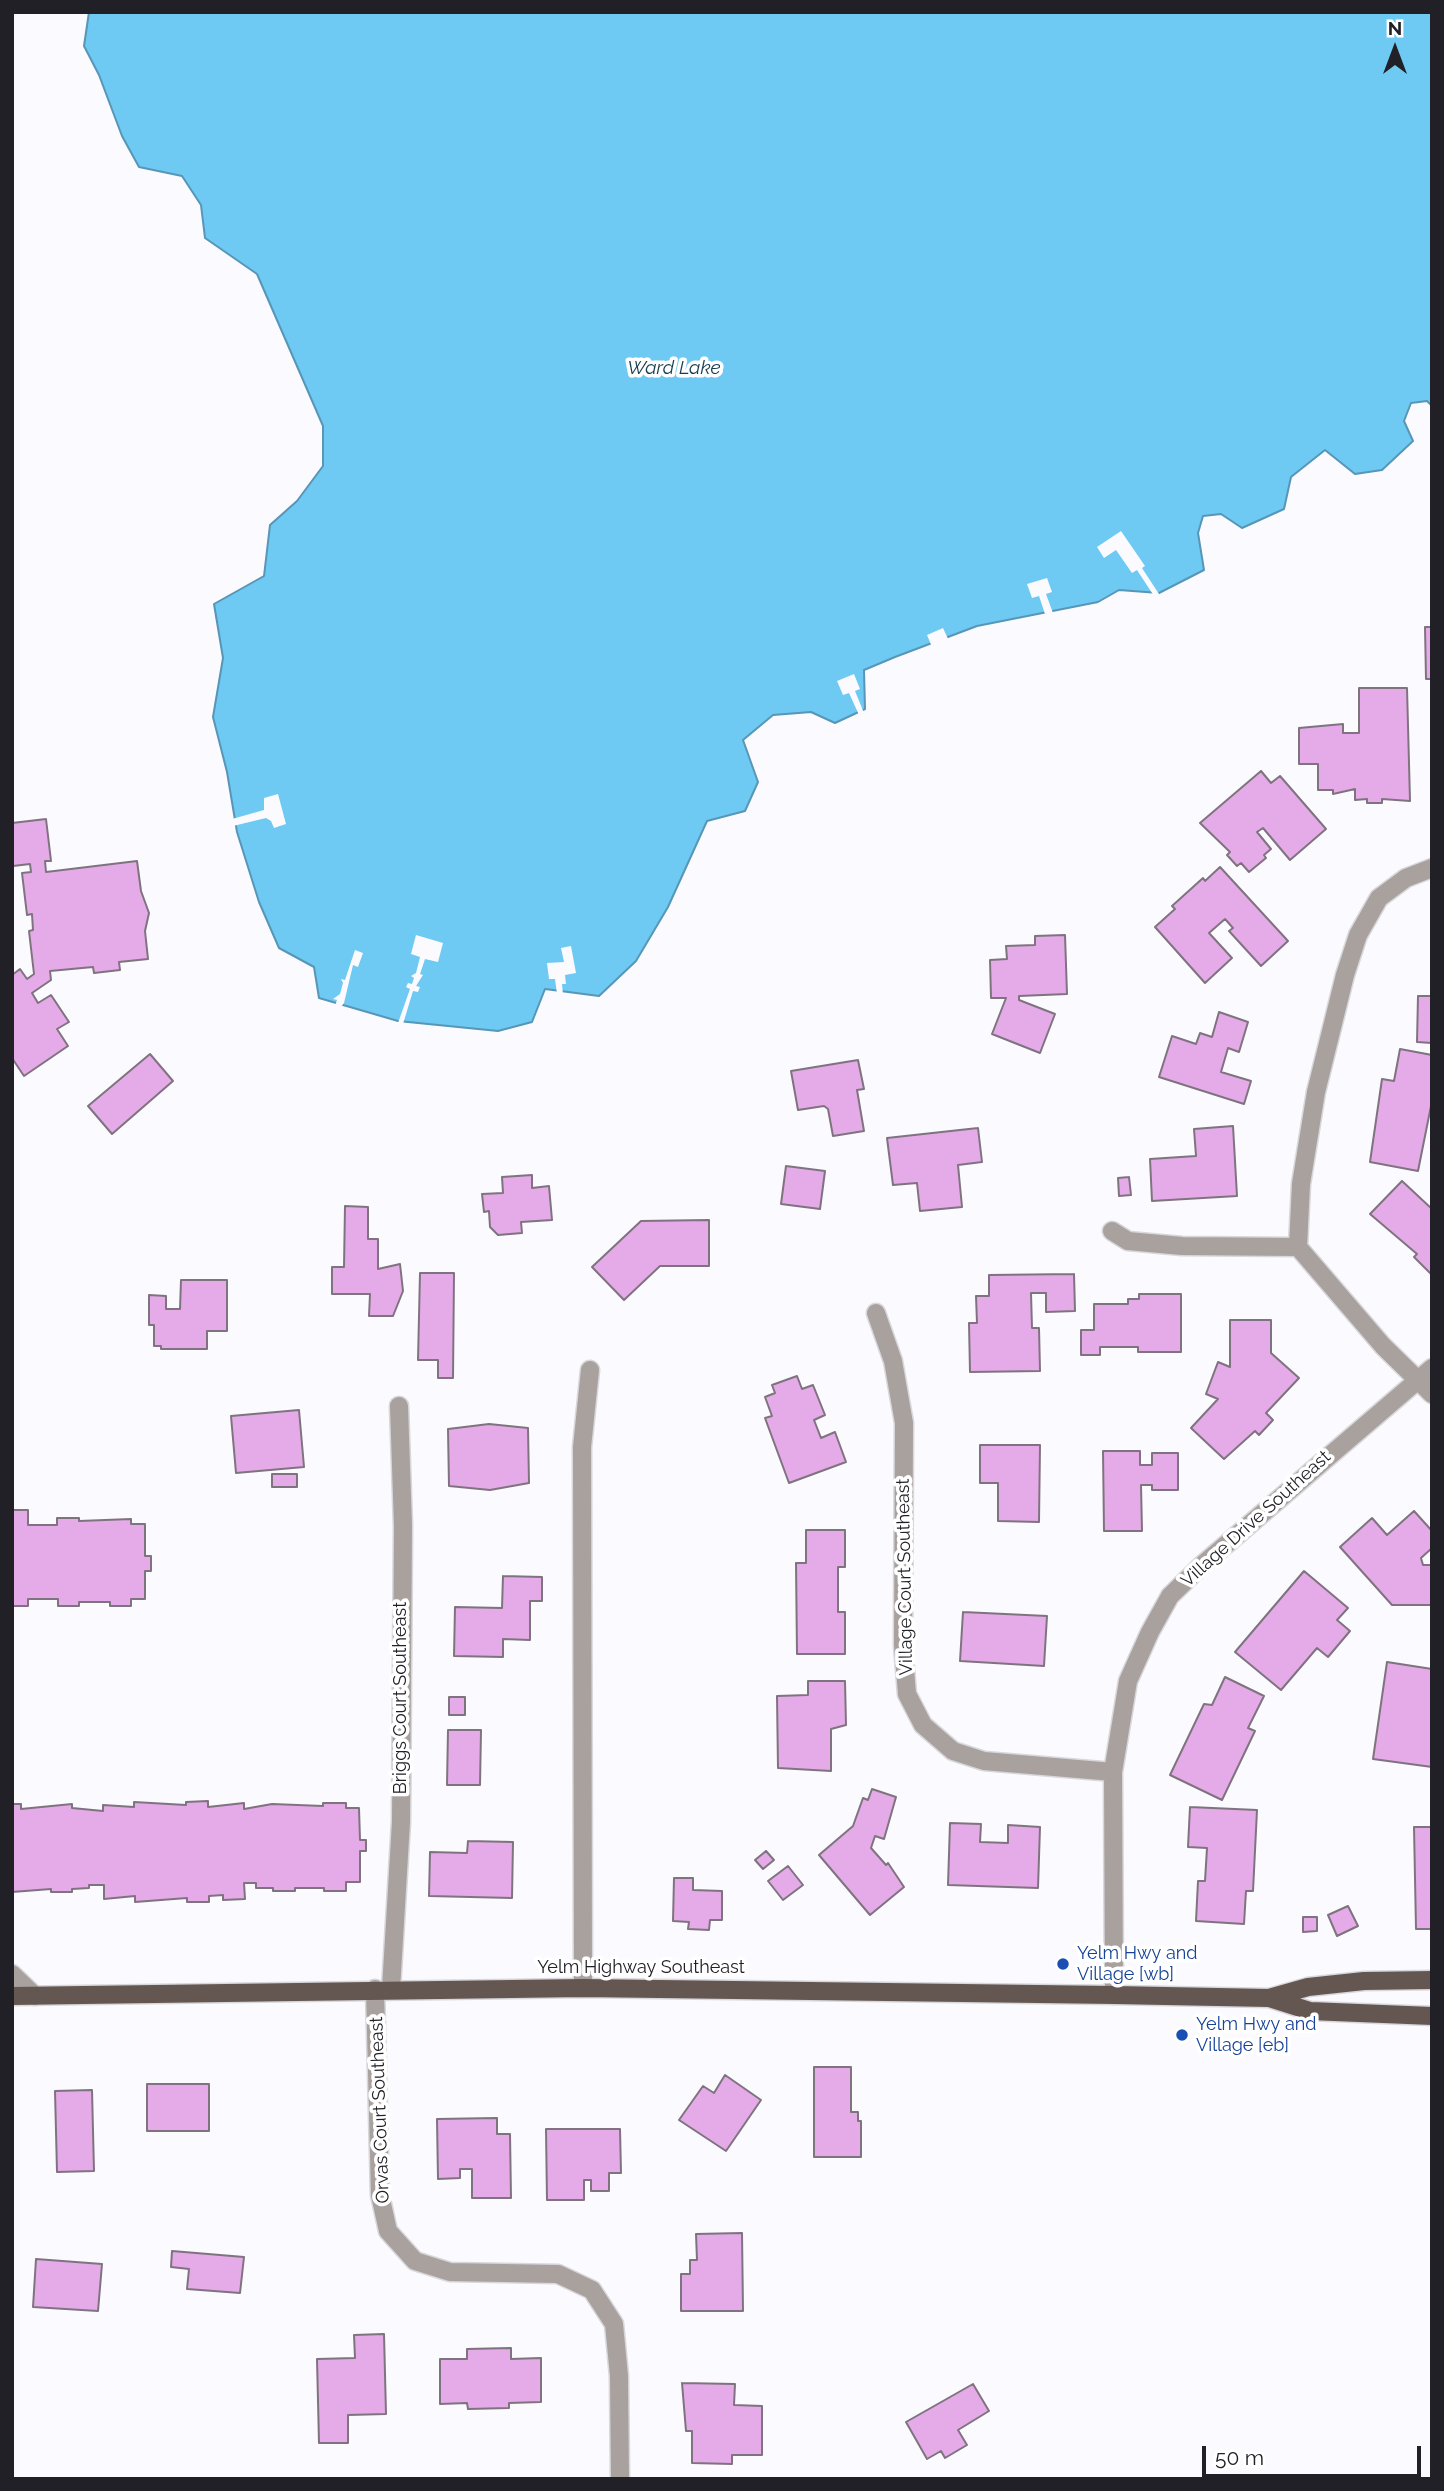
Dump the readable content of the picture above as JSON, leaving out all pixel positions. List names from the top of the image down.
{
  "streets": {
    "main road": ["Yelm Highway Southeast"],
    "street": [
      "Village Drive Southeast",
      "Village Court Southeast",
      "Briggs Court Southeast",
      "Orvas Court Southeast"
    ]
  },
  "crossings": [
    ["Village Drive Southeast", "Village Court Southeast"],
    ["Village Drive Southeast", "Yelm Highway Southeast"],
    ["Briggs Court Southeast", "Yelm Highway Southeast"],
    ["Briggs Court Southeast", "Orvas Court Southeast"],
    ["Yelm Highway Southeast", "Orvas Court Southeast"]
  ],
  "water": ["Ward Lake"],
  "places": ["Yelm Hwy and Village [wb]", "Yelm Hwy and Village [eb]"],
  "scale_bar": "50 m",
  "north": "top"
}
